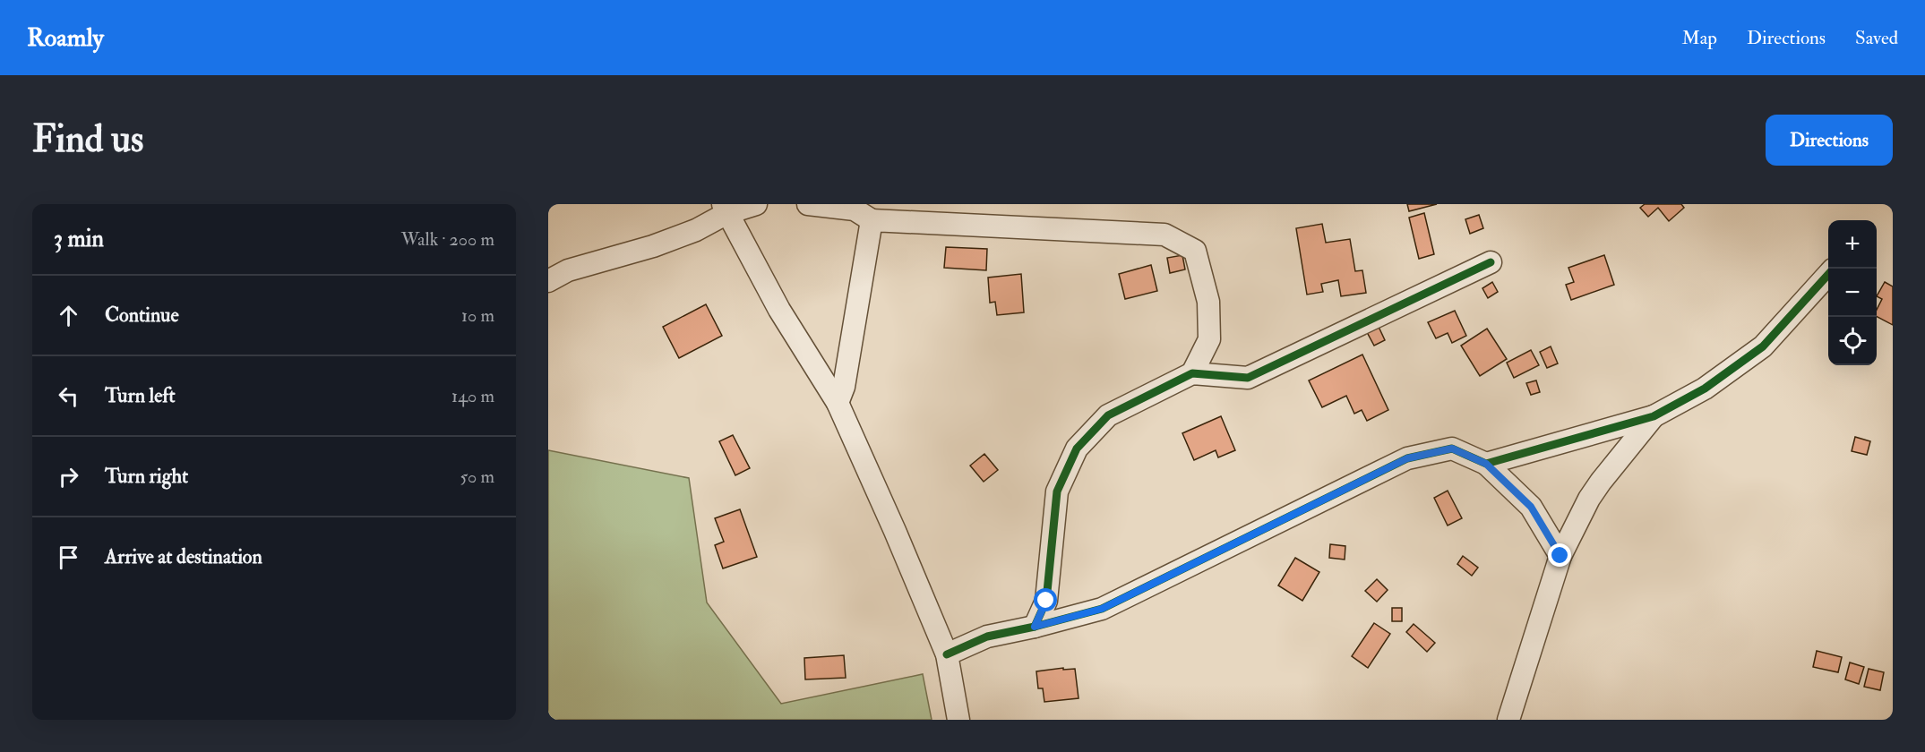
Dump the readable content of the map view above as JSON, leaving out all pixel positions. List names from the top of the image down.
{
  "page": {
    "header": "Roamly",
    "nav": ["Map", "Directions", "Saved"],
    "buttons": "Directions",
    "title": "Find us",
    "heading": ["3 min", "Walk · 200 m"],
    "map_buttons": ["+", "−"],
    "list": [
      ["Continue", "10 m"],
      ["Turn left", "140 m"],
      ["Turn right", "50 m"],
      "Arrive at destination"
    ]
  }
}
